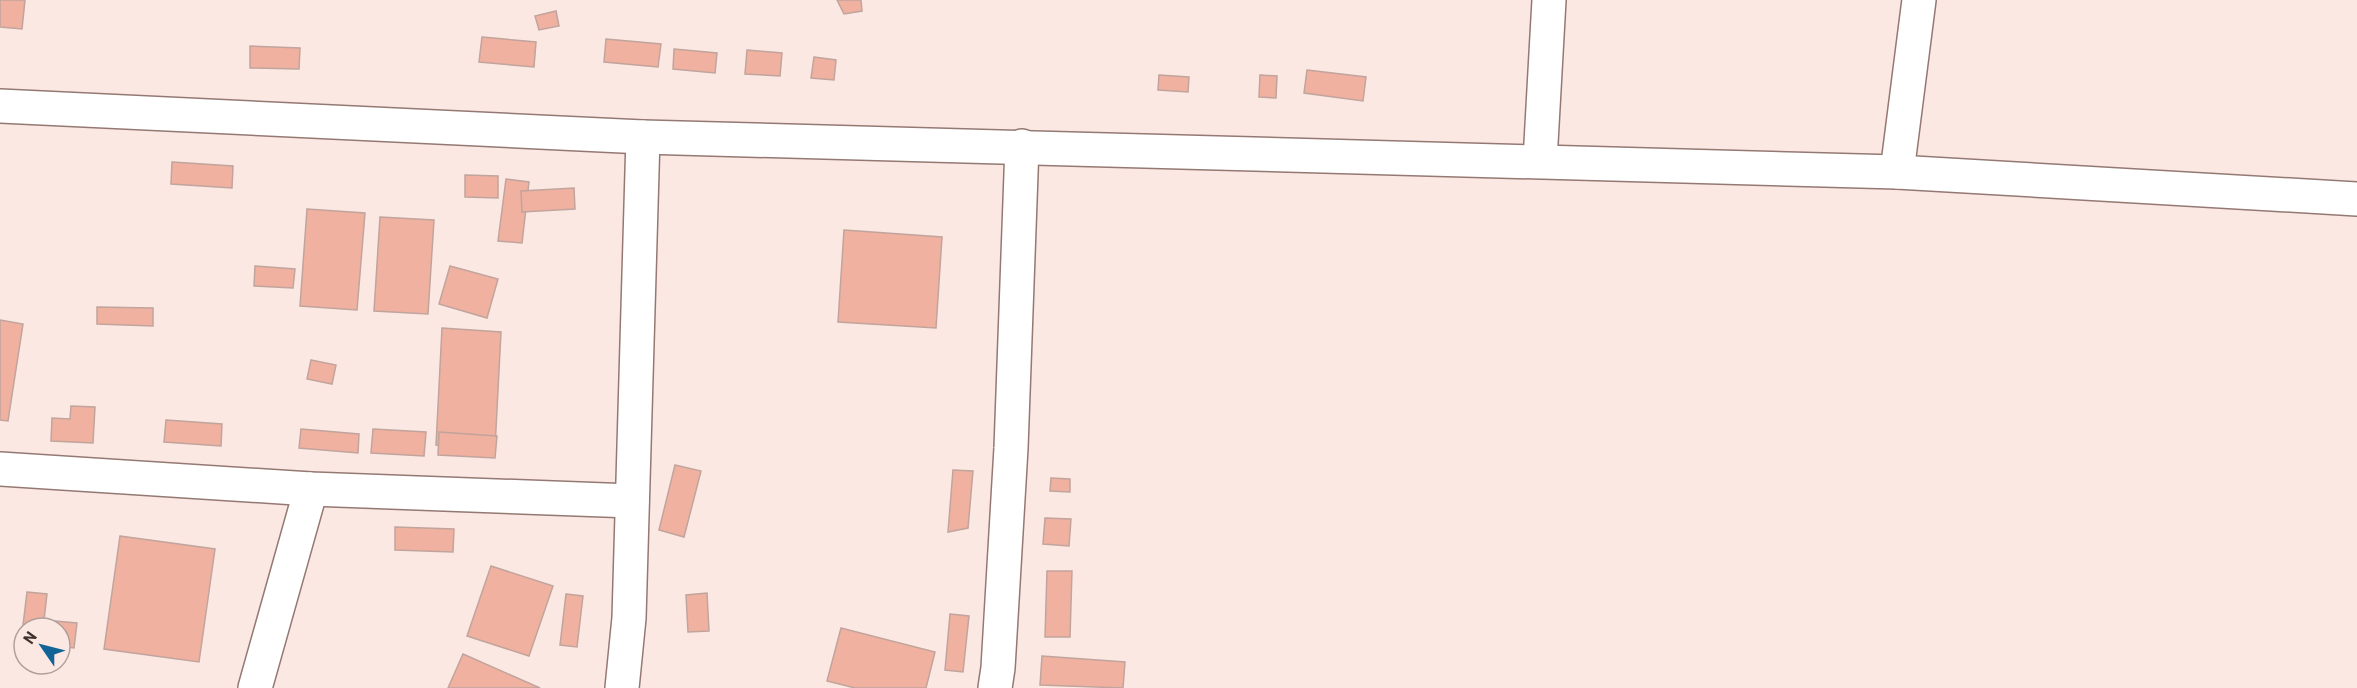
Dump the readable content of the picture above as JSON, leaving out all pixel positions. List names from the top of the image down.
{
  "north": "top left"
}
